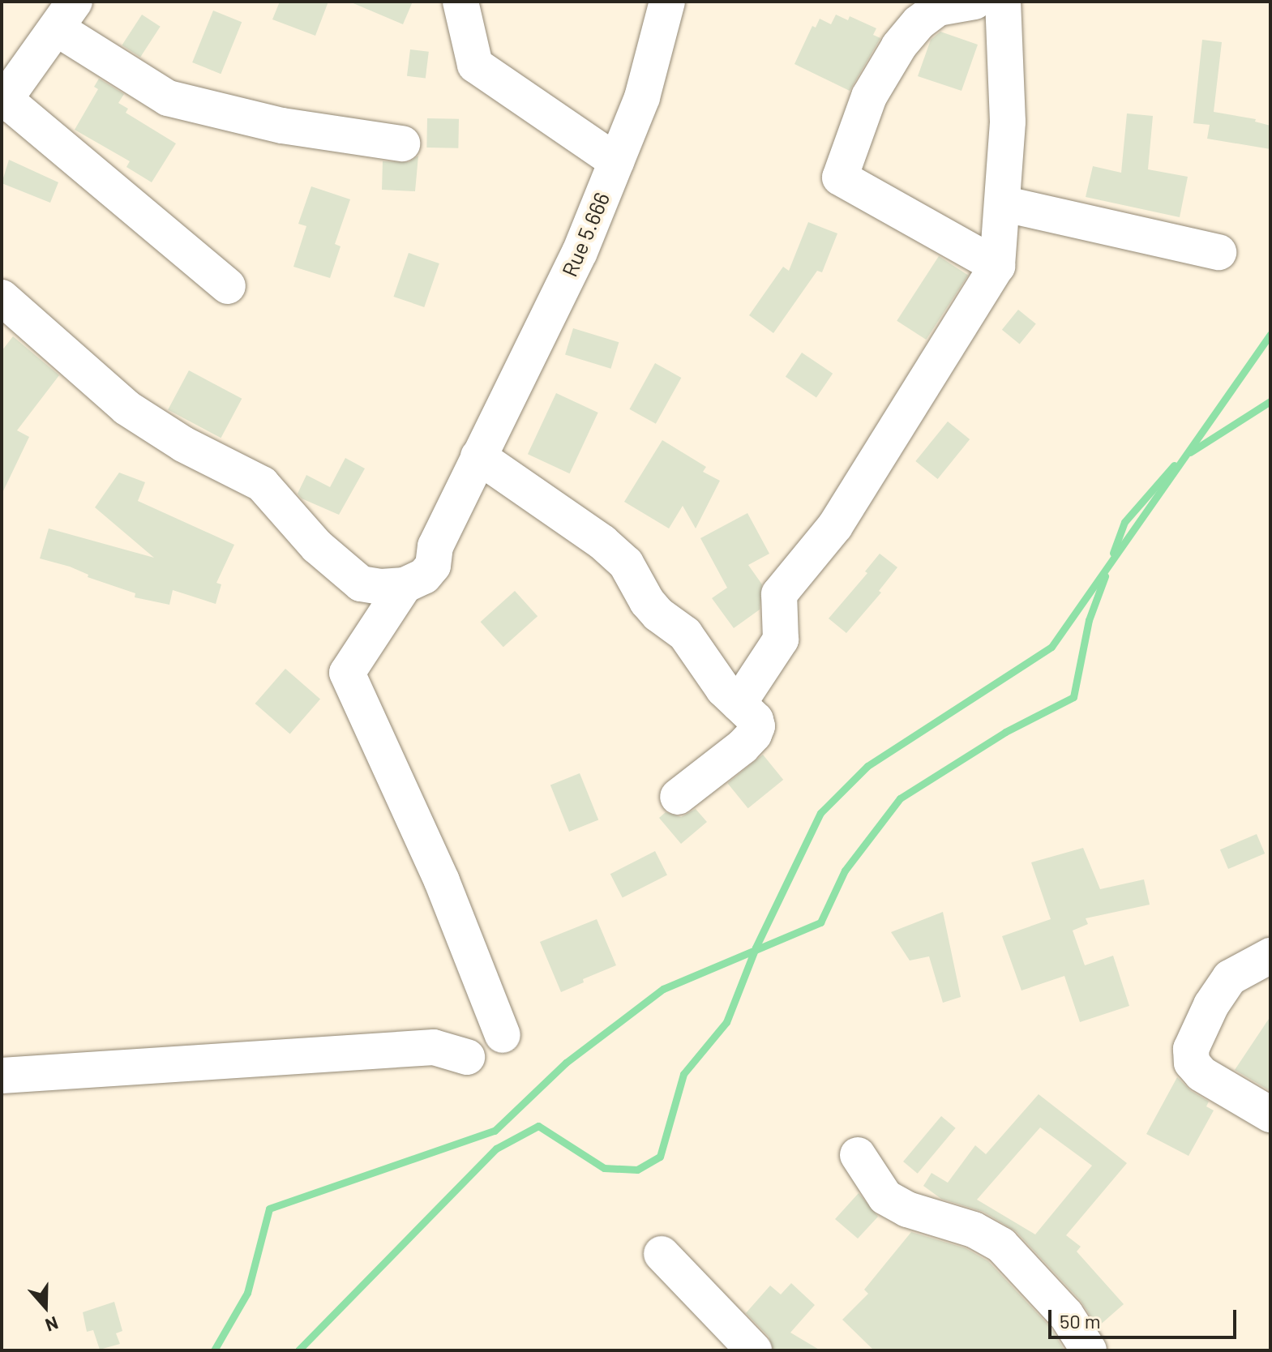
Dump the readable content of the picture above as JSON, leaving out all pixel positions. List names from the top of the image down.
{
  "streets": {
    "street": ["Rue 5.666"]
  },
  "scale_bar": "50 m",
  "north": "bottom"
}
